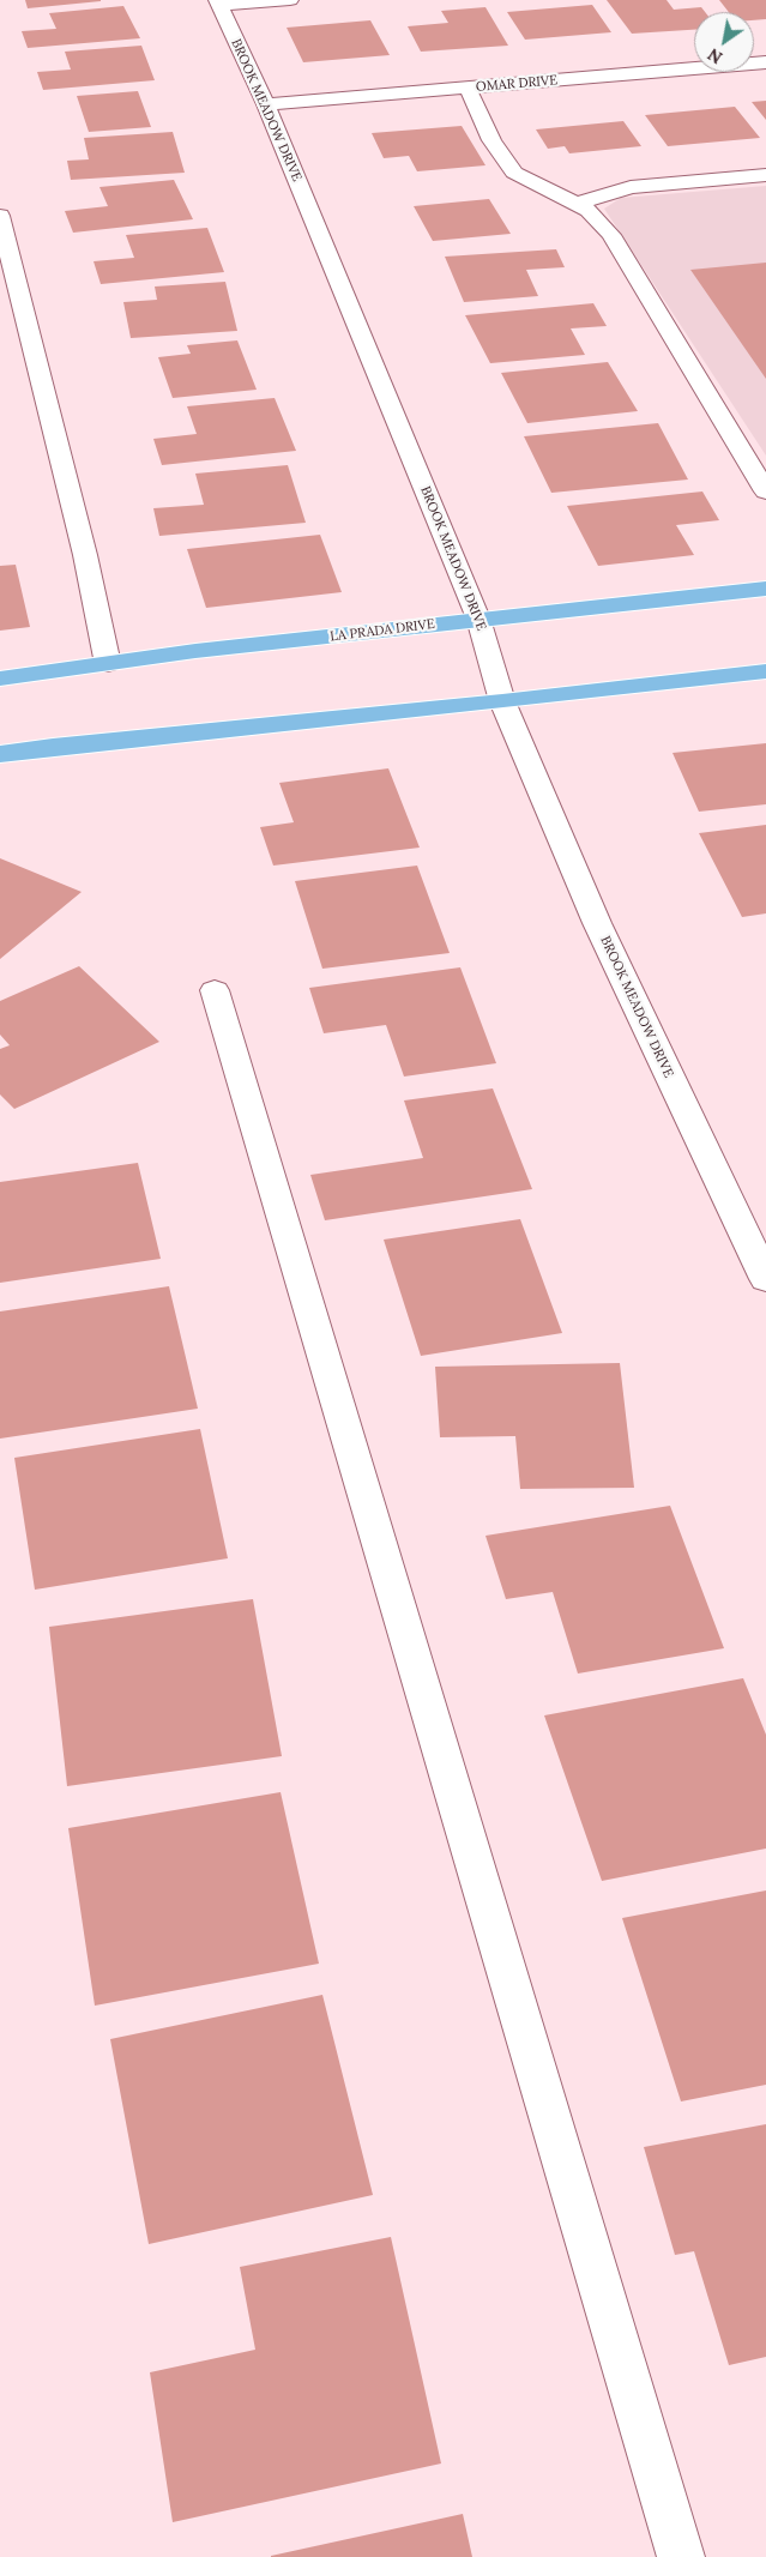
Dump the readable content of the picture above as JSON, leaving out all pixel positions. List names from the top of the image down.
{
  "streets": {
    "main road": ["LA PRADA DRIVE"],
    "street": ["OMAR DRIVE", "BROOK MEADOW DRIVE"]
  },
  "crossings": [
    ["OMAR DRIVE", "BROOK MEADOW DRIVE"],
    ["BROOK MEADOW DRIVE", "LA PRADA DRIVE"]
  ],
  "north": "bottom left"
}
